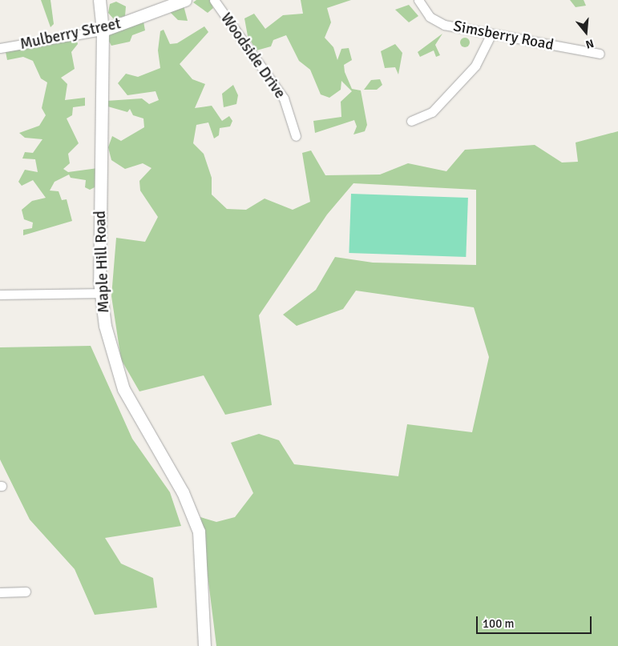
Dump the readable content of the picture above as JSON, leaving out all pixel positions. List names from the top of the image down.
{
  "streets": {
    "street": [
      "Mulberry Street",
      "Simsberry Road",
      "Woodside Drive",
      "Maple Hill Road"
    ]
  },
  "crossings": [
    ["Mulberry Street", "Maple Hill Road"]
  ],
  "scale_bar": "100 m",
  "north": "bottom"
}
